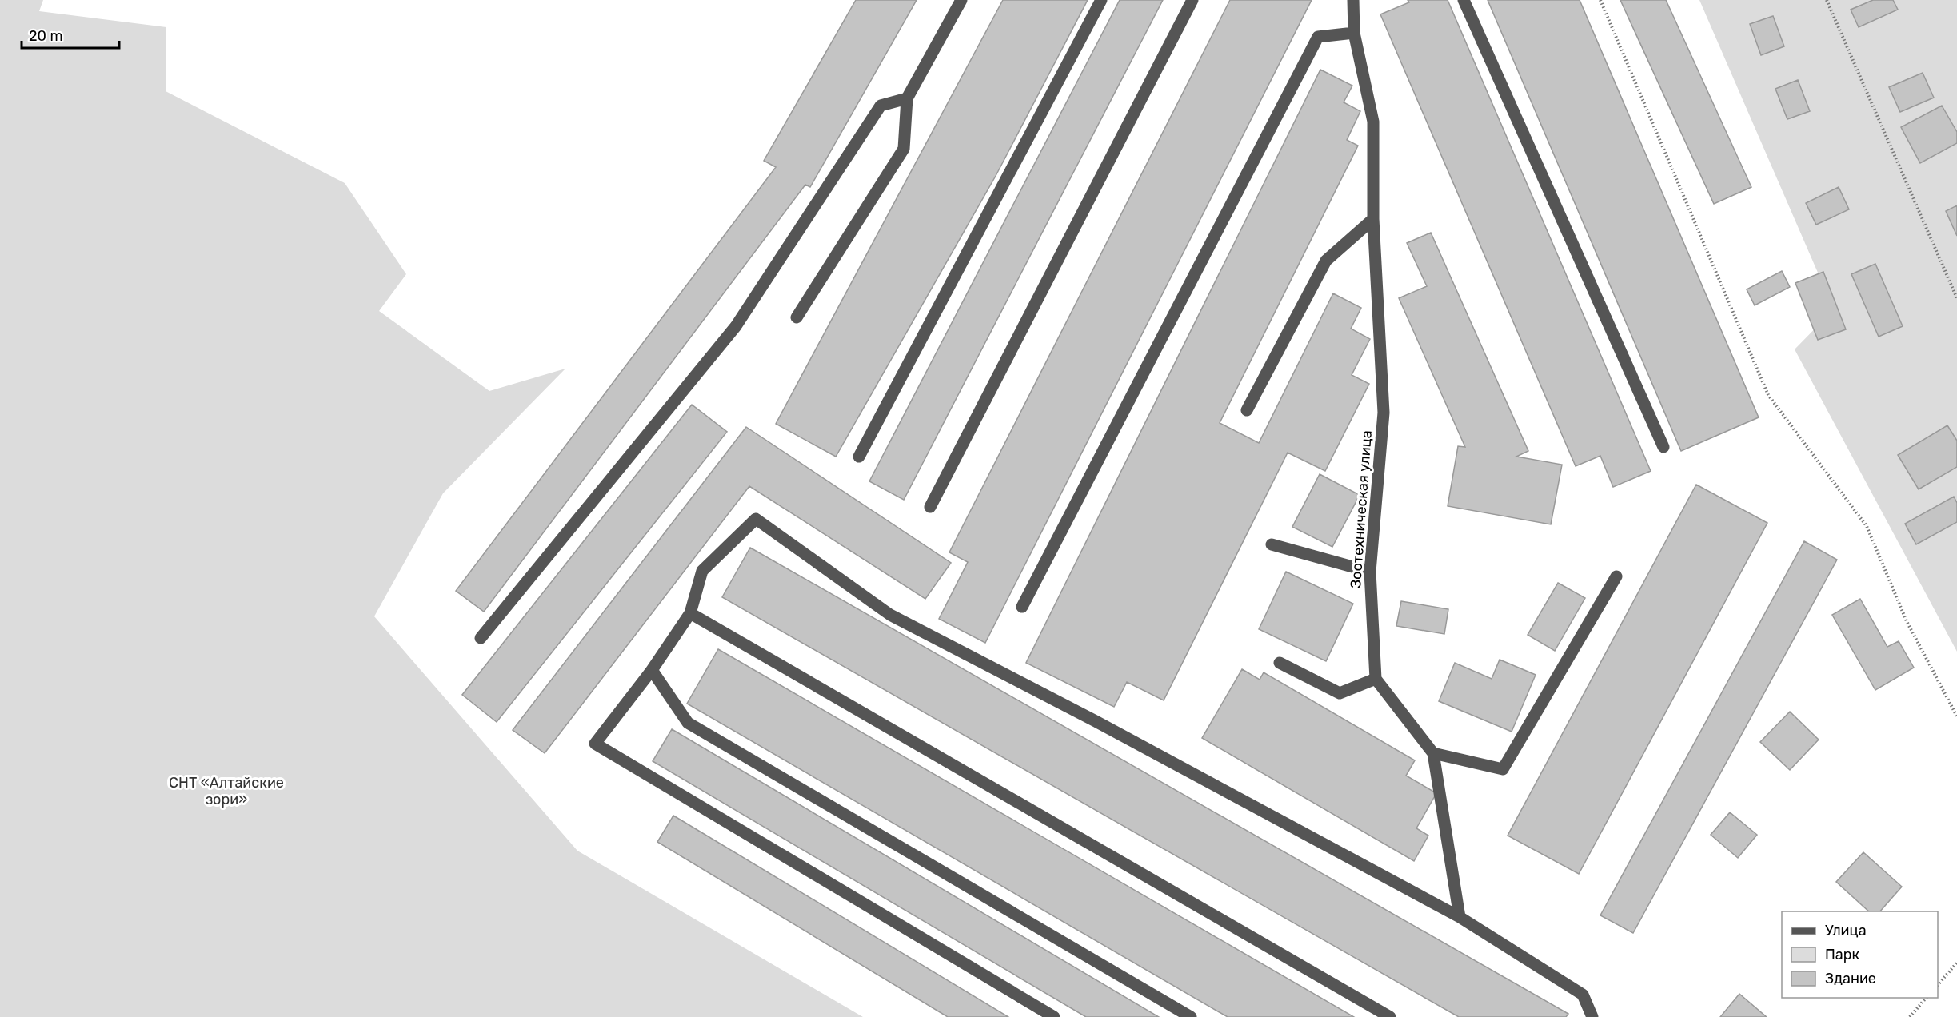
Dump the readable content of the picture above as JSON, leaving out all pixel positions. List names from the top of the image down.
{
  "streets": {
    "street": ["Зоотехническая улица"]
  },
  "parks": ["СНТ «Алтайские зори»"],
  "legend": ["Улица", "Парк", "Здание"],
  "scale_bar": "20 m"
}
